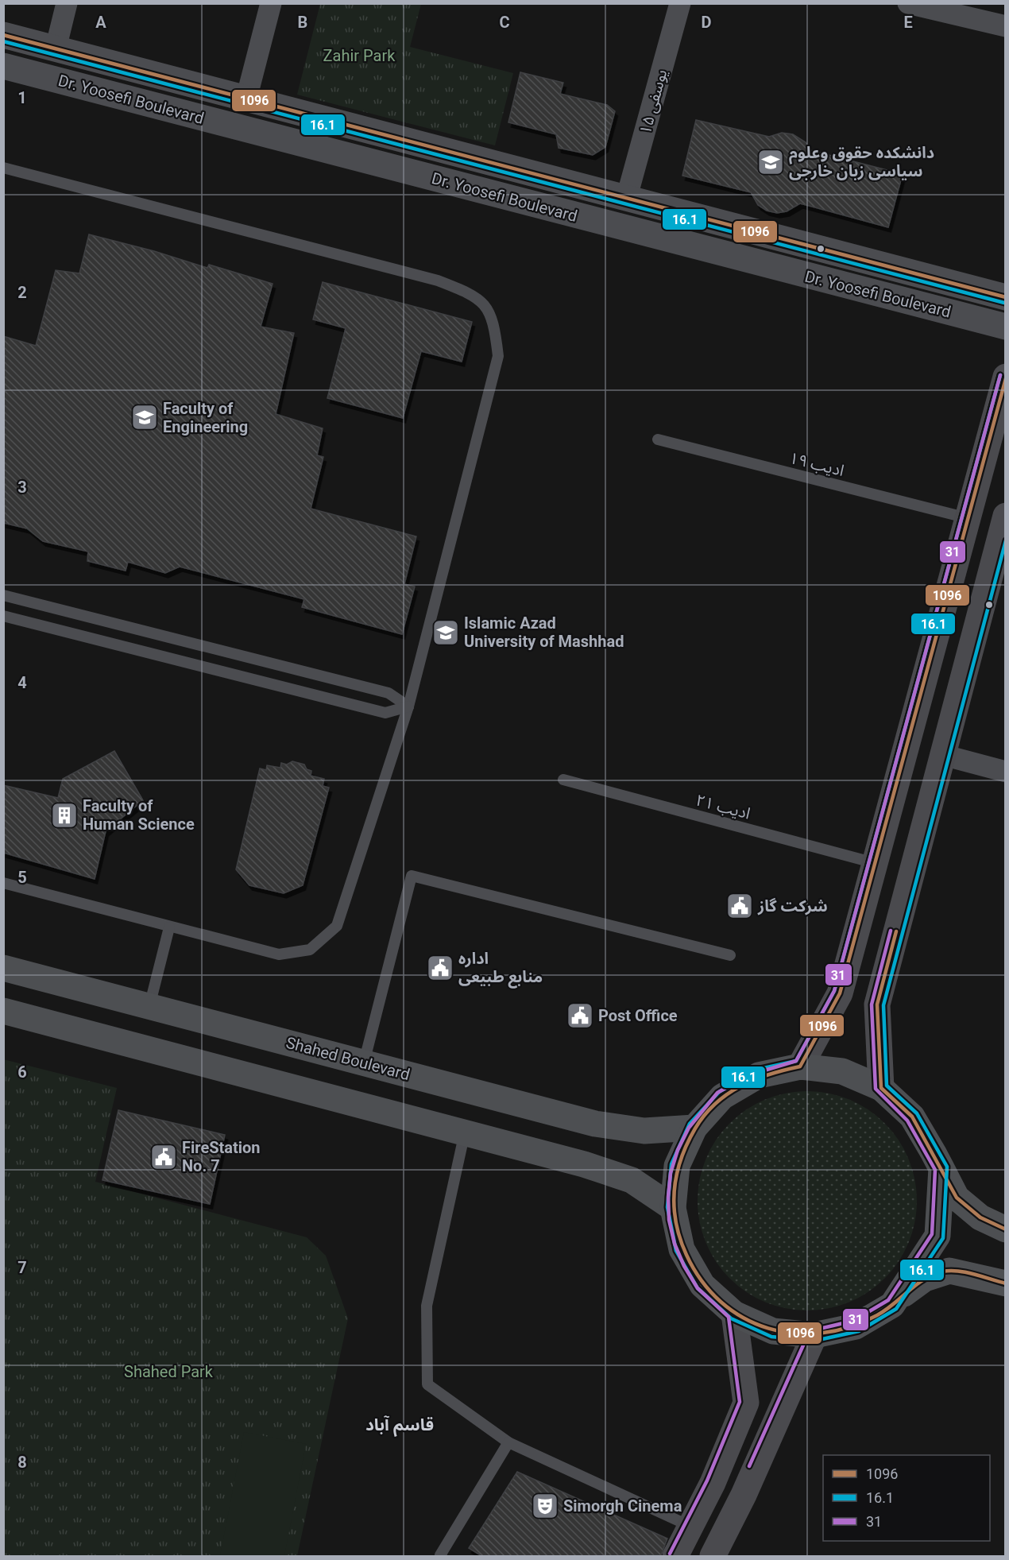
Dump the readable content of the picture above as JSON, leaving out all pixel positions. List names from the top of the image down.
{
  "streets": {
    "main road": ["Shahed Boulevard"],
    "street": ["Dr. Yoosefi Boulevard", "یوسفی ۱۵"],
    "lane": ["ادیب ۱۹", "ادیب ۲۱"]
  },
  "crossings": [
    ["Dr. Yoosefi Boulevard", "یوسفی ۱۵"]
  ],
  "districts": ["قاسم آباد"],
  "parks": ["Zahir Park", "Shahed Park"],
  "places": {
    "school or university": ["دانشکده حقوق وعلوم سیاسی زبان خارجی", "Faculty of Engineering", "Islamic Azad University of Mashhad"],
    "building": ["Faculty of Human Science"],
    "public building": [
      "شرکت گاز",
      "اداره منابع طبیعی",
      "Post Office",
      "FireStation No. 7"
    ],
    "theatre": ["Simorgh Cinema"]
  },
  "lines": ["transit line 1096", "transit line 16.1", "transit line 31"],
  "legend": ["1096", "16.1", "31"],
  "grid": {
    "columns": [
      "A",
      "B",
      "C",
      "D",
      "E"
    ],
    "rows": [
      "1",
      "2",
      "3",
      "4",
      "5",
      "6",
      "7",
      "8"
    ]
  }
}
